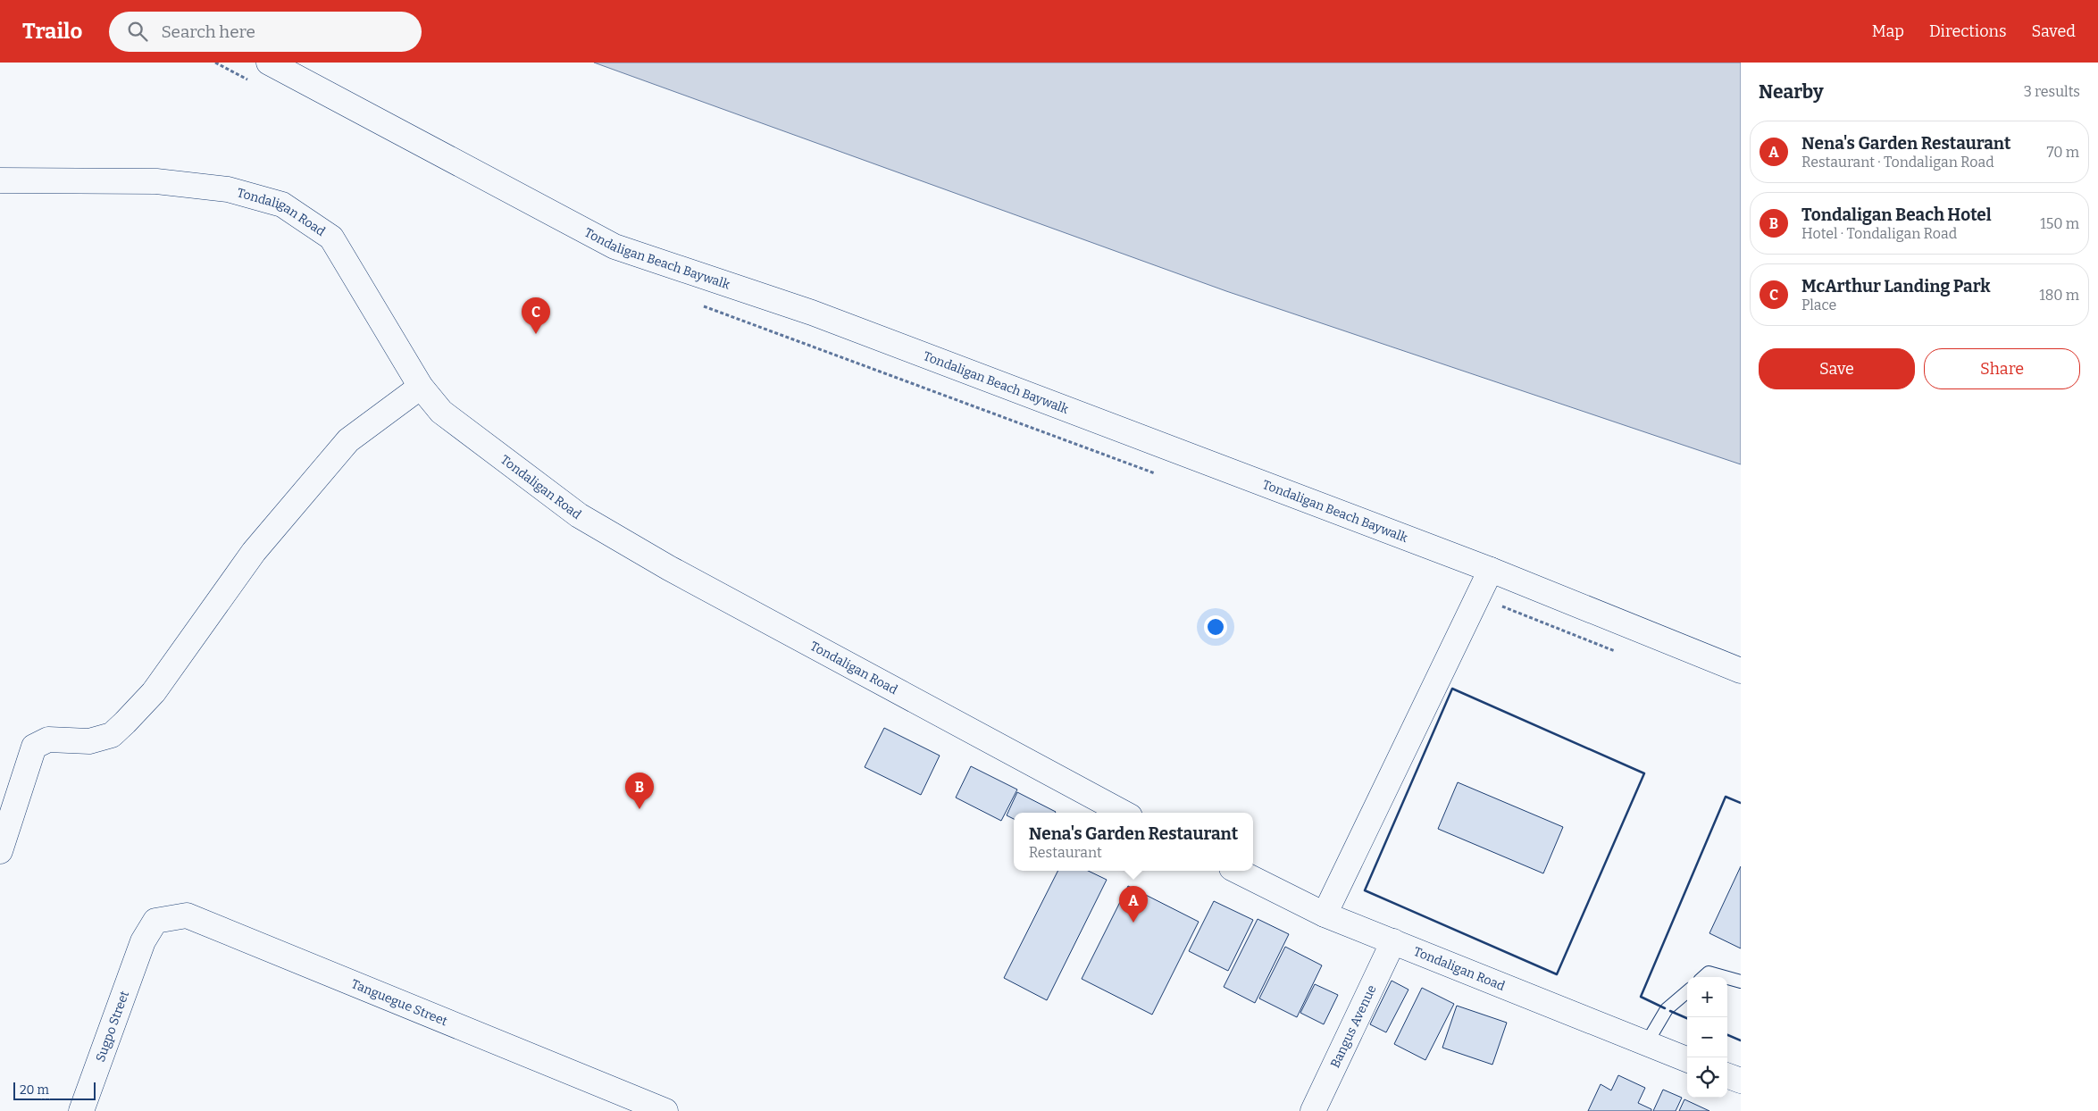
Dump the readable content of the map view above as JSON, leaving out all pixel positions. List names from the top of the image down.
{
  "streets": {
    "street": [
      "Tondaligan Road",
      "Tondaligan Beach Baywalk",
      "Tanguegue Street",
      "Sugpo Street",
      "Bangus Avenue"
    ]
  },
  "crossings": [
    ["Tondaligan Road", "Bangus Avenue"],
    ["Tanguegue Street", "Sugpo Street"]
  ],
  "scale_bar": "20 m",
  "page": {
    "header": "Trailo",
    "search": "Search here",
    "nav": ["Map", "Directions", "Saved"],
    "heading": ["Nearby", "3 results"],
    "list": [
      {
        "mark": "A",
        "name": "Nena's Garden Restaurant",
        "note": "Restaurant · Tondaligan Road",
        "value": "70 m"
      },
      {
        "mark": "B",
        "name": "Tondaligan Beach Hotel",
        "note": "Hotel · Tondaligan Road",
        "value": "150 m"
      },
      {
        "mark": "C",
        "name": "McArthur Landing Park",
        "note": "Place",
        "value": "180 m"
      }
    ],
    "pins": ["C", "B", "A"],
    "buttons": ["Save", "Share"],
    "popup": ["Nena's Garden Restaurant", "Restaurant"],
    "map_buttons": ["+", "−"],
    "scale": "20 m"
  }
}
